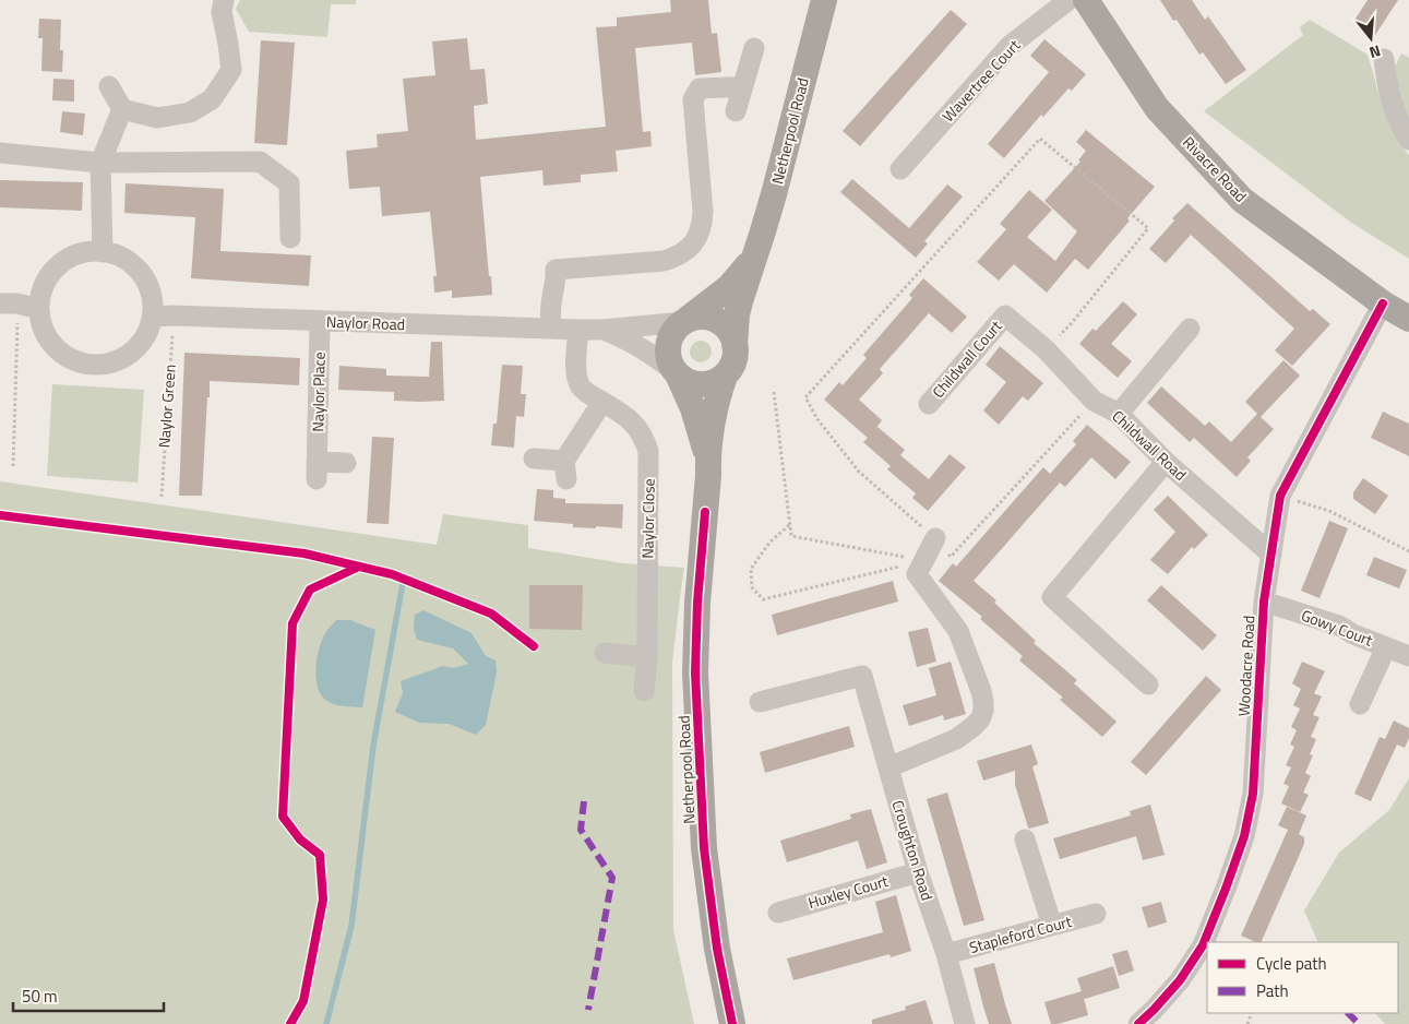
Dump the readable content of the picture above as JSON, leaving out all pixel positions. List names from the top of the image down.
{
  "streets": {
    "main road": ["Netherpool Road", "Rivacre Road"],
    "street": [
      "Wavertree Court",
      "Naylor Road",
      "Childwall Court",
      "Naylor Place",
      "Childwall Road",
      "Naylor Close",
      "Gowy Court",
      "Woodacre Road",
      "Croughton Road",
      "Huxley Court",
      "Stapleford Court"
    ],
    "path": ["Naylor Green"]
  },
  "crossings": [
    ["Netherpool Road", "Naylor Road"],
    ["Rivacre Road", "Woodacre Road"],
    ["Naylor Road", "Naylor Place"],
    ["Naylor Road", "Naylor Green"],
    ["Naylor Road", "Naylor Close"],
    ["Childwall Court", "Childwall Road"],
    ["Childwall Road", "Woodacre Road"],
    ["Gowy Court", "Woodacre Road"],
    ["Croughton Road", "Huxley Court"],
    ["Croughton Road", "Stapleford Court"]
  ],
  "legend": ["Cycle path", "Path"],
  "scale_bar": "50 m",
  "north": "bottom"
}
